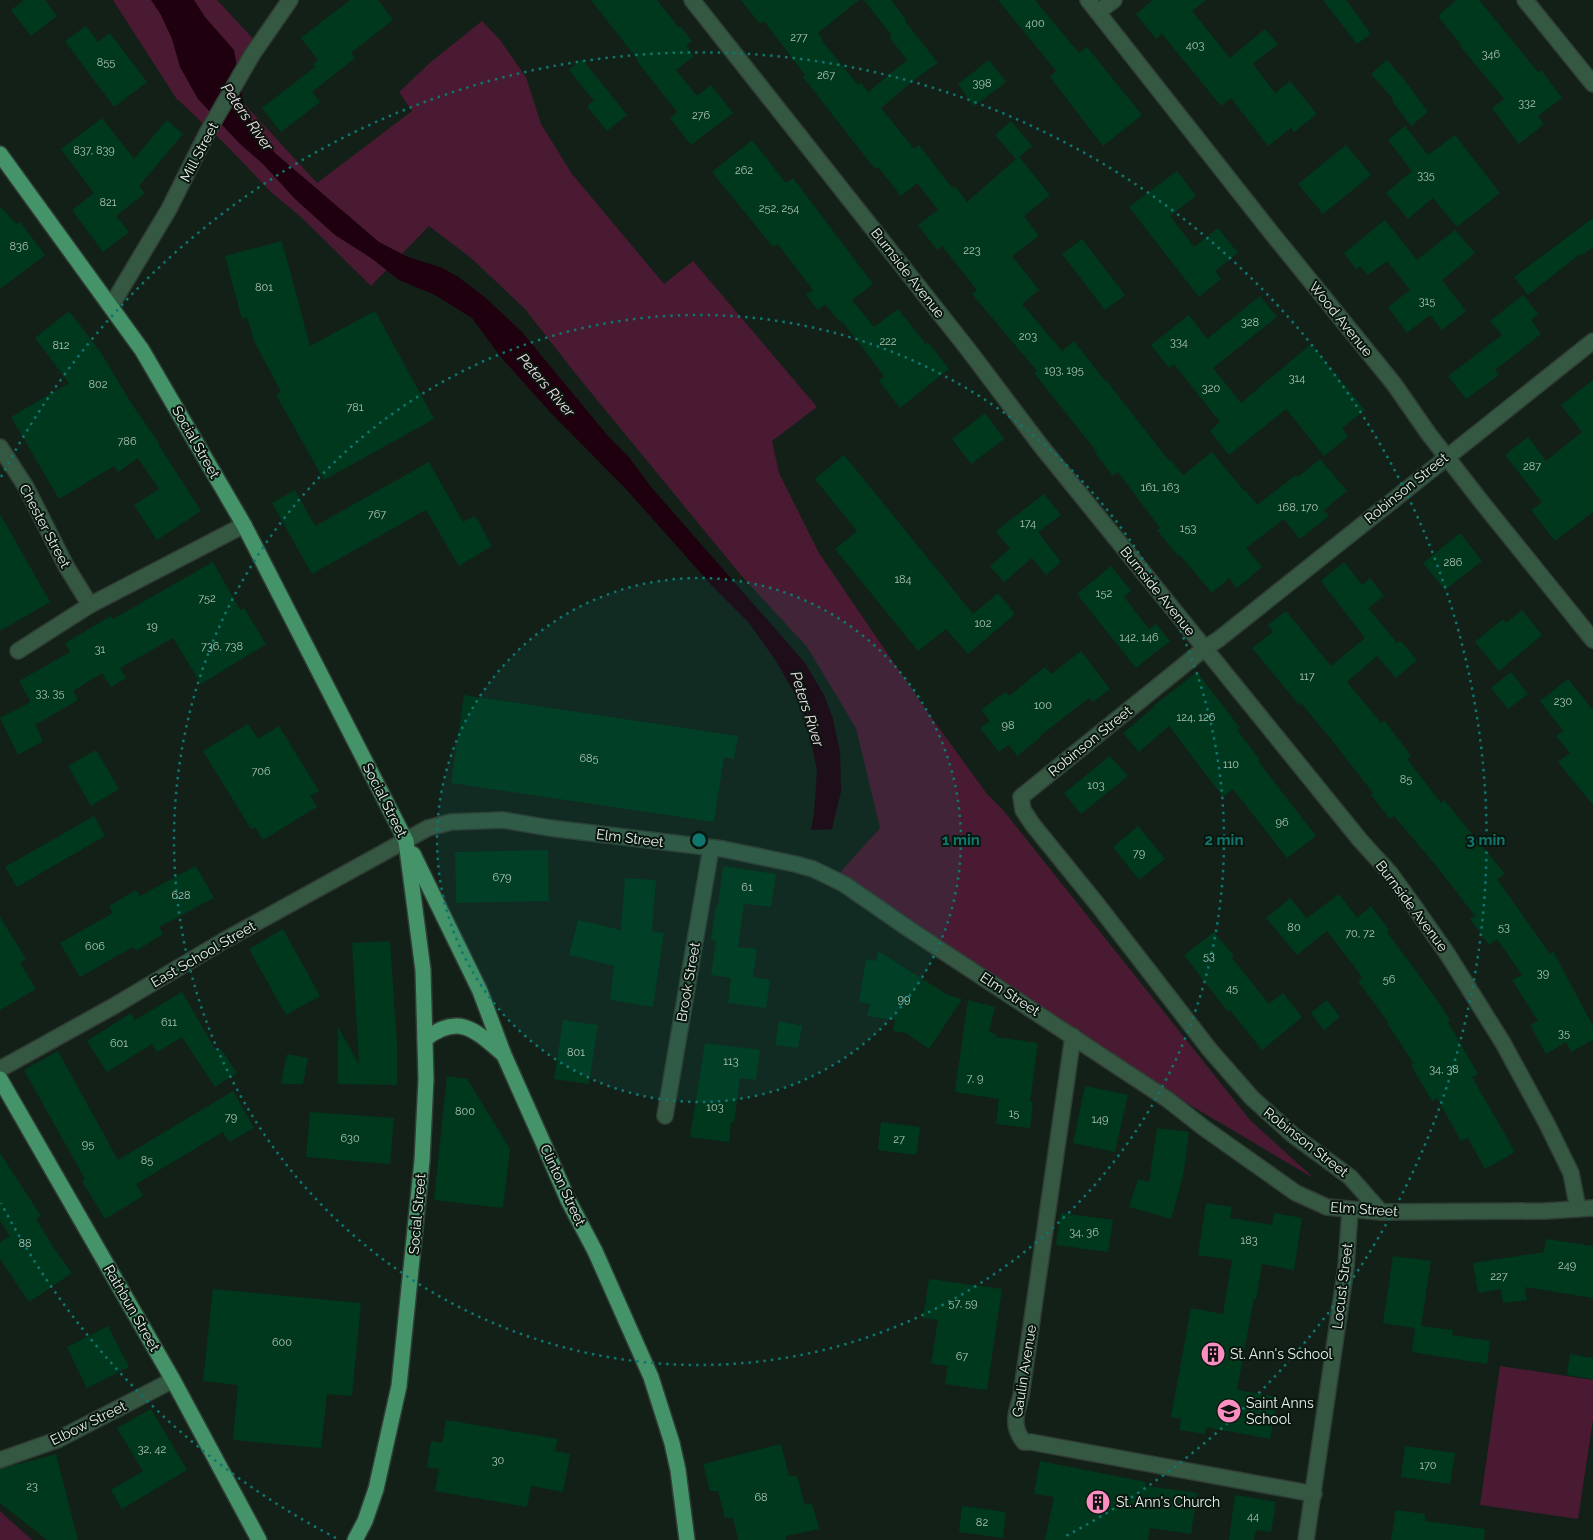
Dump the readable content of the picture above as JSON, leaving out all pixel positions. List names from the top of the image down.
{
  "streets": {
    "main road": ["Social Street", "Clinton Street", "Rathbun Street"],
    "street": [
      "Mill Street",
      "Burnside Avenue",
      "Wood Avenue",
      "Robinson Street",
      "Chester Street",
      "Elm Street",
      "East School Street",
      "Brook Street",
      "Locust Street",
      "Gaulin Avenue",
      "Elbow Street"
    ]
  },
  "crossings": [
    ["Mill Street", "Social Street"],
    ["Burnside Avenue", "Robinson Street"],
    ["Burnside Avenue", "Elm Street"],
    ["Wood Avenue", "Robinson Street"],
    ["Social Street", "Elm Street"],
    ["Social Street", "East School Street"],
    ["Social Street", "Clinton Street"],
    ["Robinson Street", "Elm Street"],
    ["Elm Street", "East School Street"],
    ["Elm Street", "Brook Street"],
    ["Elm Street", "Clinton Street"],
    ["Elm Street", "Locust Street"],
    ["Elm Street", "Gaulin Avenue"],
    ["East School Street", "Clinton Street"],
    ["Locust Street", "Gaulin Avenue"],
    ["Rathbun Street", "Elbow Street"]
  ],
  "water": ["Peters River"],
  "places": {
    "building": ["St. Ann's School", "St. Ann's Church"],
    "school or university": ["Saint Anns School"]
  },
  "house_numbers": [
    "400",
    "277",
    "403",
    "346",
    "855",
    "267",
    "398",
    "332",
    "276",
    "837, 839",
    "262",
    "335",
    "821",
    "252, 254",
    "836",
    "223",
    "801",
    "315",
    "328",
    "203",
    "222",
    "334",
    "812",
    "193, 195",
    "314",
    "802",
    "320",
    "781",
    "786",
    "287",
    "161, 163",
    "168, 170",
    "767",
    "174",
    "153",
    "286",
    "184",
    "152",
    "752",
    "102",
    "19",
    "142, 146",
    "736, 738",
    "31",
    "117",
    "33, 35",
    "230",
    "100",
    "124, 126",
    "98",
    "685",
    "110",
    "706",
    "85",
    "103",
    "96",
    "79",
    "679",
    "61",
    "628",
    "80",
    "53",
    "70, 72",
    "606",
    "53",
    "39",
    "56",
    "45",
    "99",
    "611",
    "35",
    "601",
    "801",
    "113",
    "34, 38",
    "7, 9",
    "103",
    "800",
    "15",
    "79",
    "149",
    "630",
    "27",
    "95",
    "85",
    "34, 36",
    "183",
    "88",
    "249",
    "227",
    "57, 59",
    "600",
    "67",
    "32, 42",
    "30",
    "170",
    "23",
    "68",
    "44",
    "82"
  ],
  "rings": ["1 min", "2 min", "3 min"]
}
